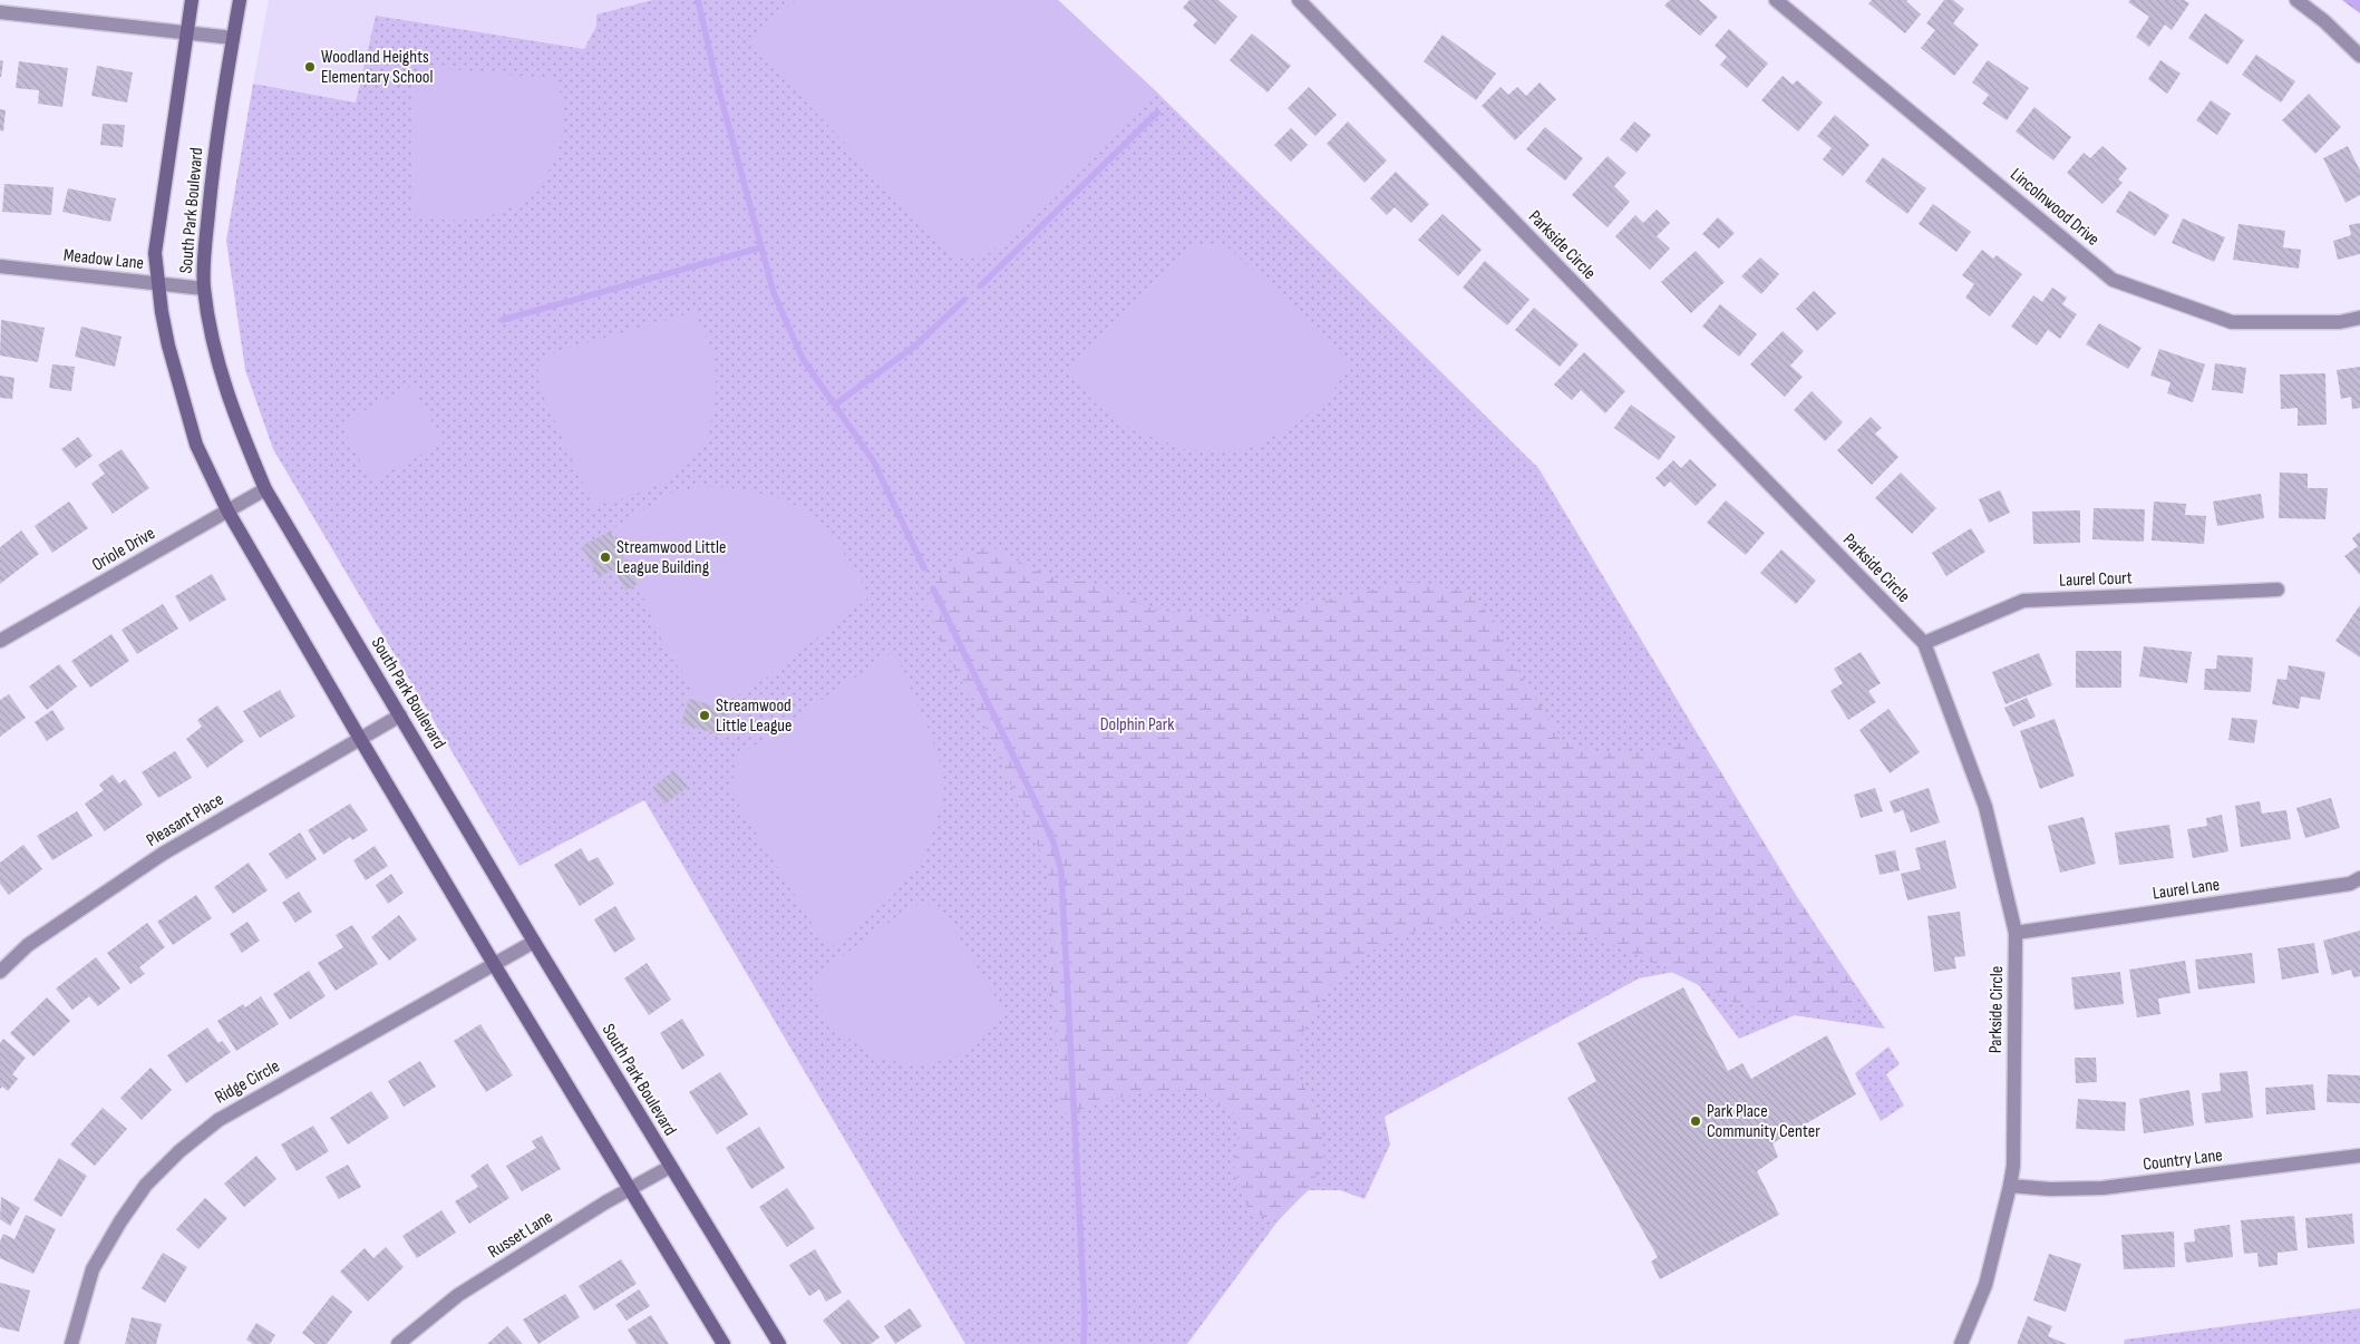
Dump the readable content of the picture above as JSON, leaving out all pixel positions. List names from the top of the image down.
{
  "streets": {
    "street": [
      "Lincolnwood Drive",
      "South Park Boulevard",
      "Parkside Circle",
      "Meadow Lane",
      "Oriole Drive",
      "Laurel Court",
      "Pleasant Place",
      "Laurel Lane",
      "Ridge Circle",
      "Country Lane",
      "Russet Lane"
    ]
  },
  "crossings": [
    ["South Park Boulevard", "Meadow Lane"],
    ["South Park Boulevard", "Oriole Drive"],
    ["South Park Boulevard", "Pleasant Place"],
    ["South Park Boulevard", "Ridge Circle"],
    ["South Park Boulevard", "Russet Lane"],
    ["Parkside Circle", "Laurel Court"],
    ["Parkside Circle", "Laurel Lane"],
    ["Parkside Circle", "Country Lane"]
  ],
  "parks": ["Dolphin Park"],
  "places": [
    "Woodland Heights Elementary School",
    "Streamwood Little League Building",
    "Streamwood Little League",
    "Park Place Community Center"
  ]
}
